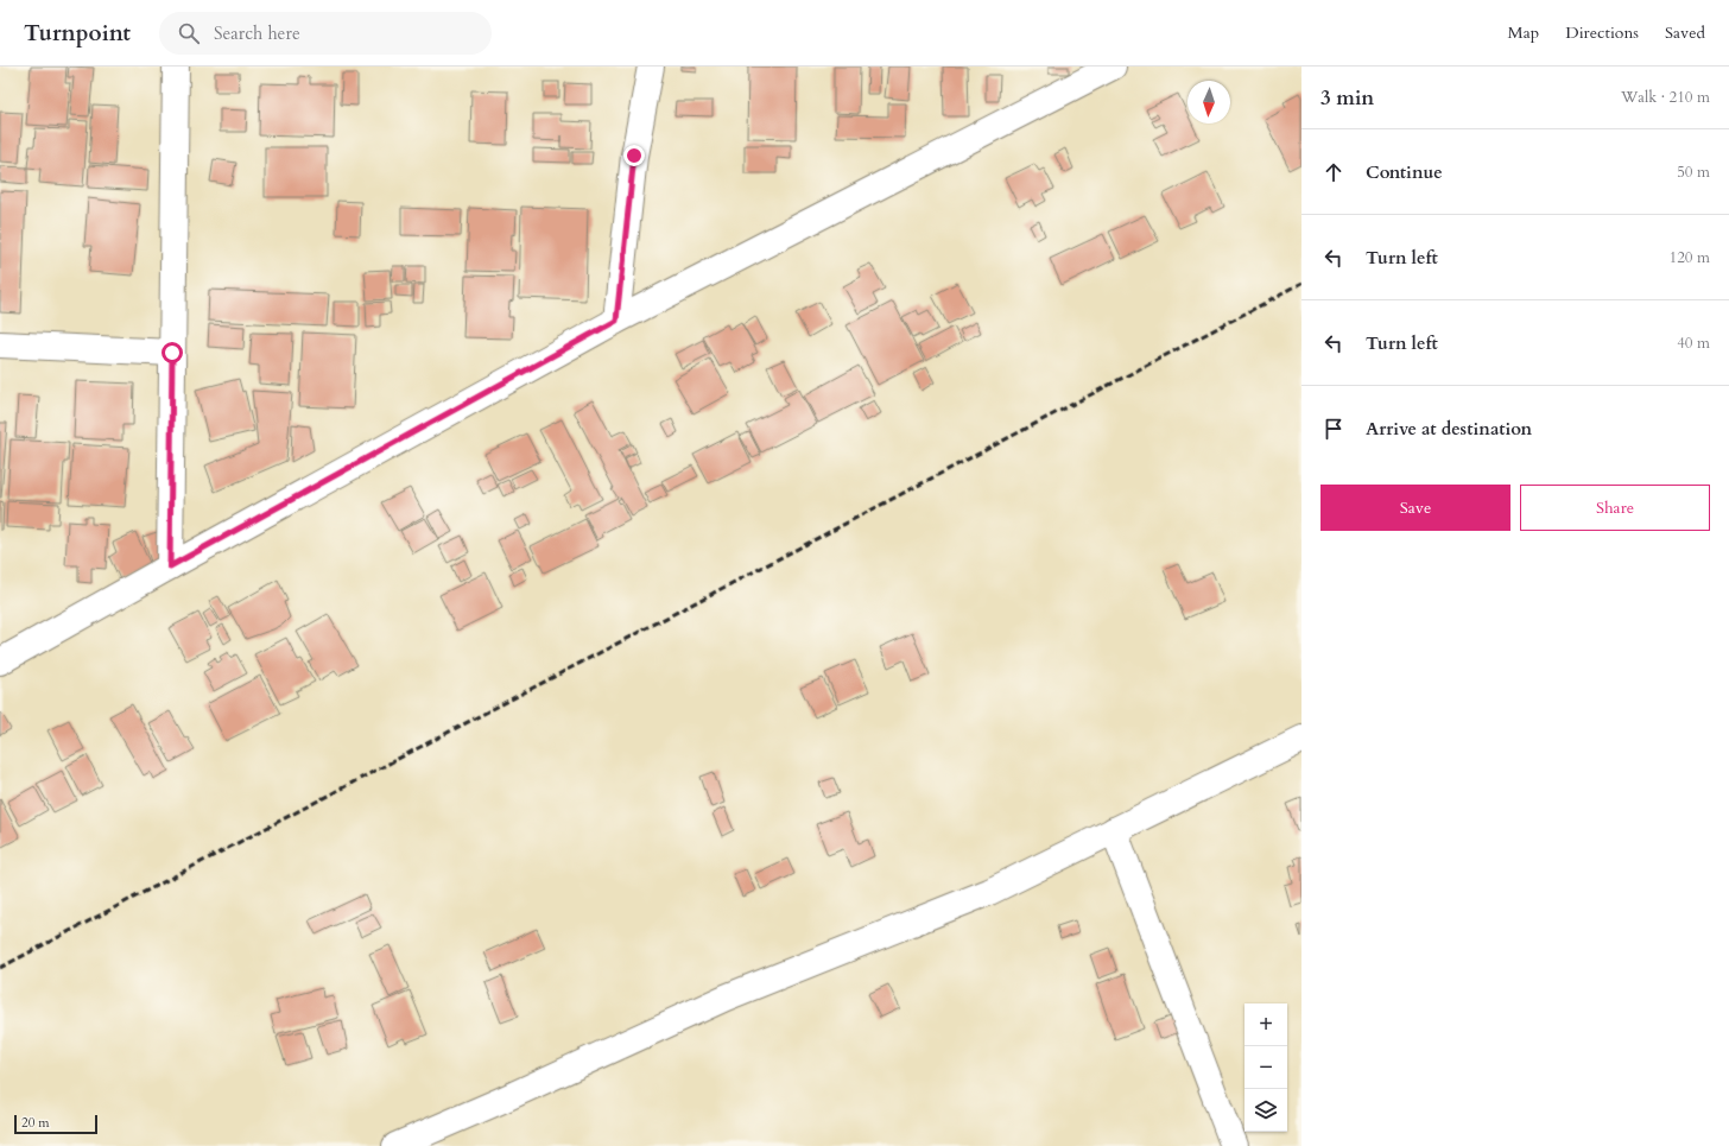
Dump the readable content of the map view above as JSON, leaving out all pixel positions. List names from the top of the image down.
{
  "scale_bar": "20 m",
  "north": "bottom",
  "page": {
    "header": "Turnpoint",
    "search": "Search here",
    "nav": ["Map", "Directions", "Saved"],
    "heading": ["3 min", "Walk · 210 m"],
    "list": [
      ["Continue", "50 m"],
      ["Turn left", "120 m"],
      ["Turn left", "40 m"],
      "Arrive at destination"
    ],
    "buttons": ["Save", "Share"],
    "map_buttons": ["+", "−"],
    "scale": "20 m"
  }
}
